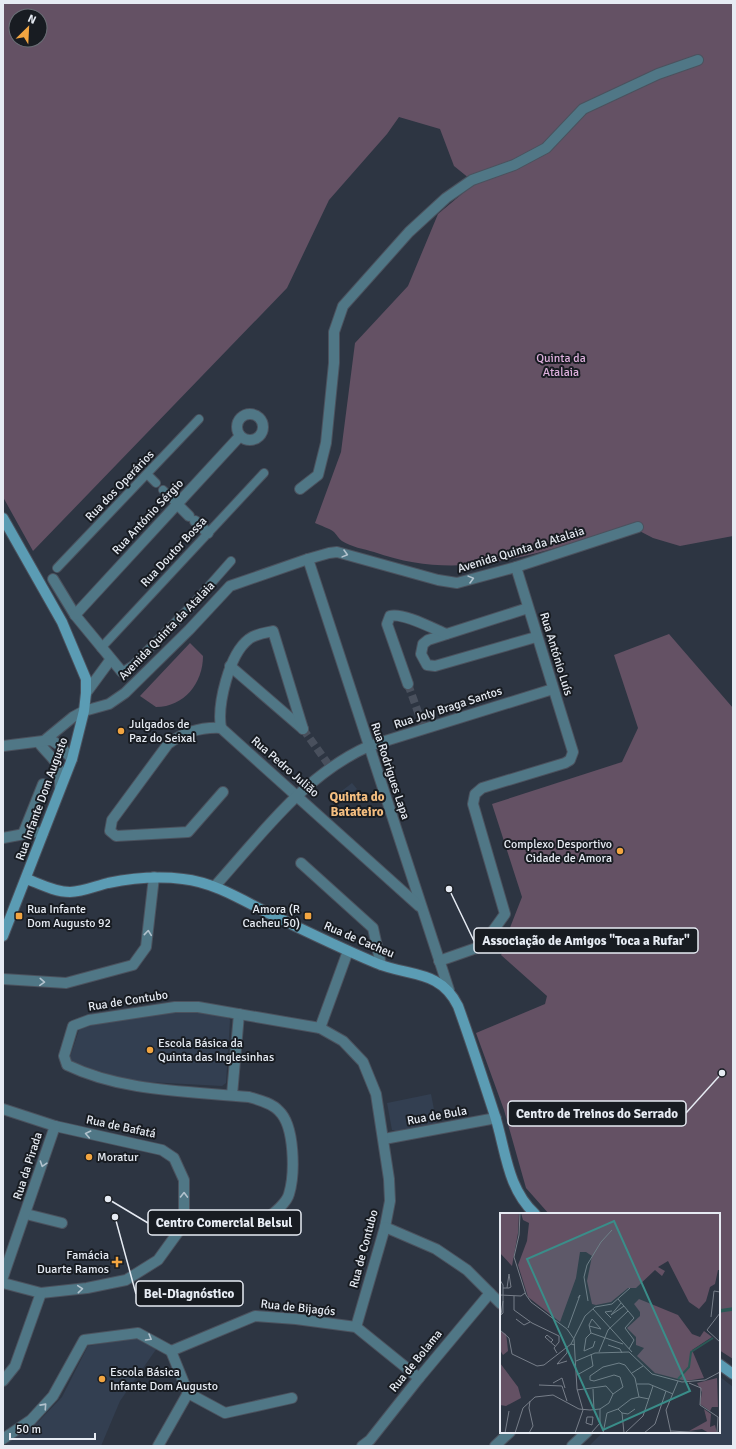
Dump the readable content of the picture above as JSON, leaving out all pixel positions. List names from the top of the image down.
{
  "streets": {
    "main road": ["Rua Infante Dom Augusto", "Rua de Cacheu"],
    "street": [
      "Rua dos Operários",
      "Rua António Sérgio",
      "Avenida Quinta da Atalaia",
      "Rua Doutor Bossa",
      "Rua António Luís",
      "Rua Joly Braga Santos",
      "Rua Pedro Julião",
      "Rua Rodrigues Lapa",
      "Rua de Contubo",
      "Rua de Bula",
      "Rua de Bafatá",
      "Rua da Pirada",
      "Rua de Bijagós",
      "Rua de Bolama"
    ]
  },
  "crossings": [
    ["Avenida Quinta da Atalaia", "Rua António Luís"],
    ["Avenida Quinta da Atalaia", "Rua Rodrigues Lapa"],
    ["Avenida Quinta da Atalaia", "Rua Infante Dom Augusto"],
    ["Rua António Luís", "Rua Joly Braga Santos"],
    ["Rua António Luís", "Rua Rodrigues Lapa"],
    ["Rua Joly Braga Santos", "Rua Pedro Julião"],
    ["Rua Joly Braga Santos", "Rua Rodrigues Lapa"],
    ["Rua Joly Braga Santos", "Rua de Cacheu"],
    ["Rua Pedro Julião", "Rua Rodrigues Lapa"],
    ["Rua Rodrigues Lapa", "Rua de Cacheu"],
    ["Rua Infante Dom Augusto", "Rua de Cacheu"],
    ["Rua de Cacheu", "Rua de Bula"],
    ["Rua de Contubo", "Rua de Bula"],
    ["Rua de Contubo", "Rua de Bafatá"],
    ["Rua de Contubo", "Rua de Bijagós"],
    ["Rua de Bafatá", "Rua da Pirada"]
  ],
  "one_way": ["Rua de Bafatá", "Rua da Pirada"],
  "districts": ["Quinta do Batateiro"],
  "parks": ["Quinta da Atalaia"],
  "places": {
    "other": [
      "Julgados de Paz do Seixal",
      "Complexo Desportivo Cidade de Amora",
      "Associação de Amigos \"Toca a Rufar\"",
      "Escola Básica da Quinta das Inglesinhas",
      "Centro de Treinos do Serrado",
      "Moratur",
      "Centro Comercial Belsul",
      "Bel-Diagnóstico",
      "Escola Básica Infante Dom Augusto"
    ],
    "transit": ["Rua Infante Dom Augusto 92", "Amora (R Cacheu 50)"],
    "health": ["Famácia Duarte Ramos"]
  },
  "scale_bar": "50 m",
  "north": "top right"
}
